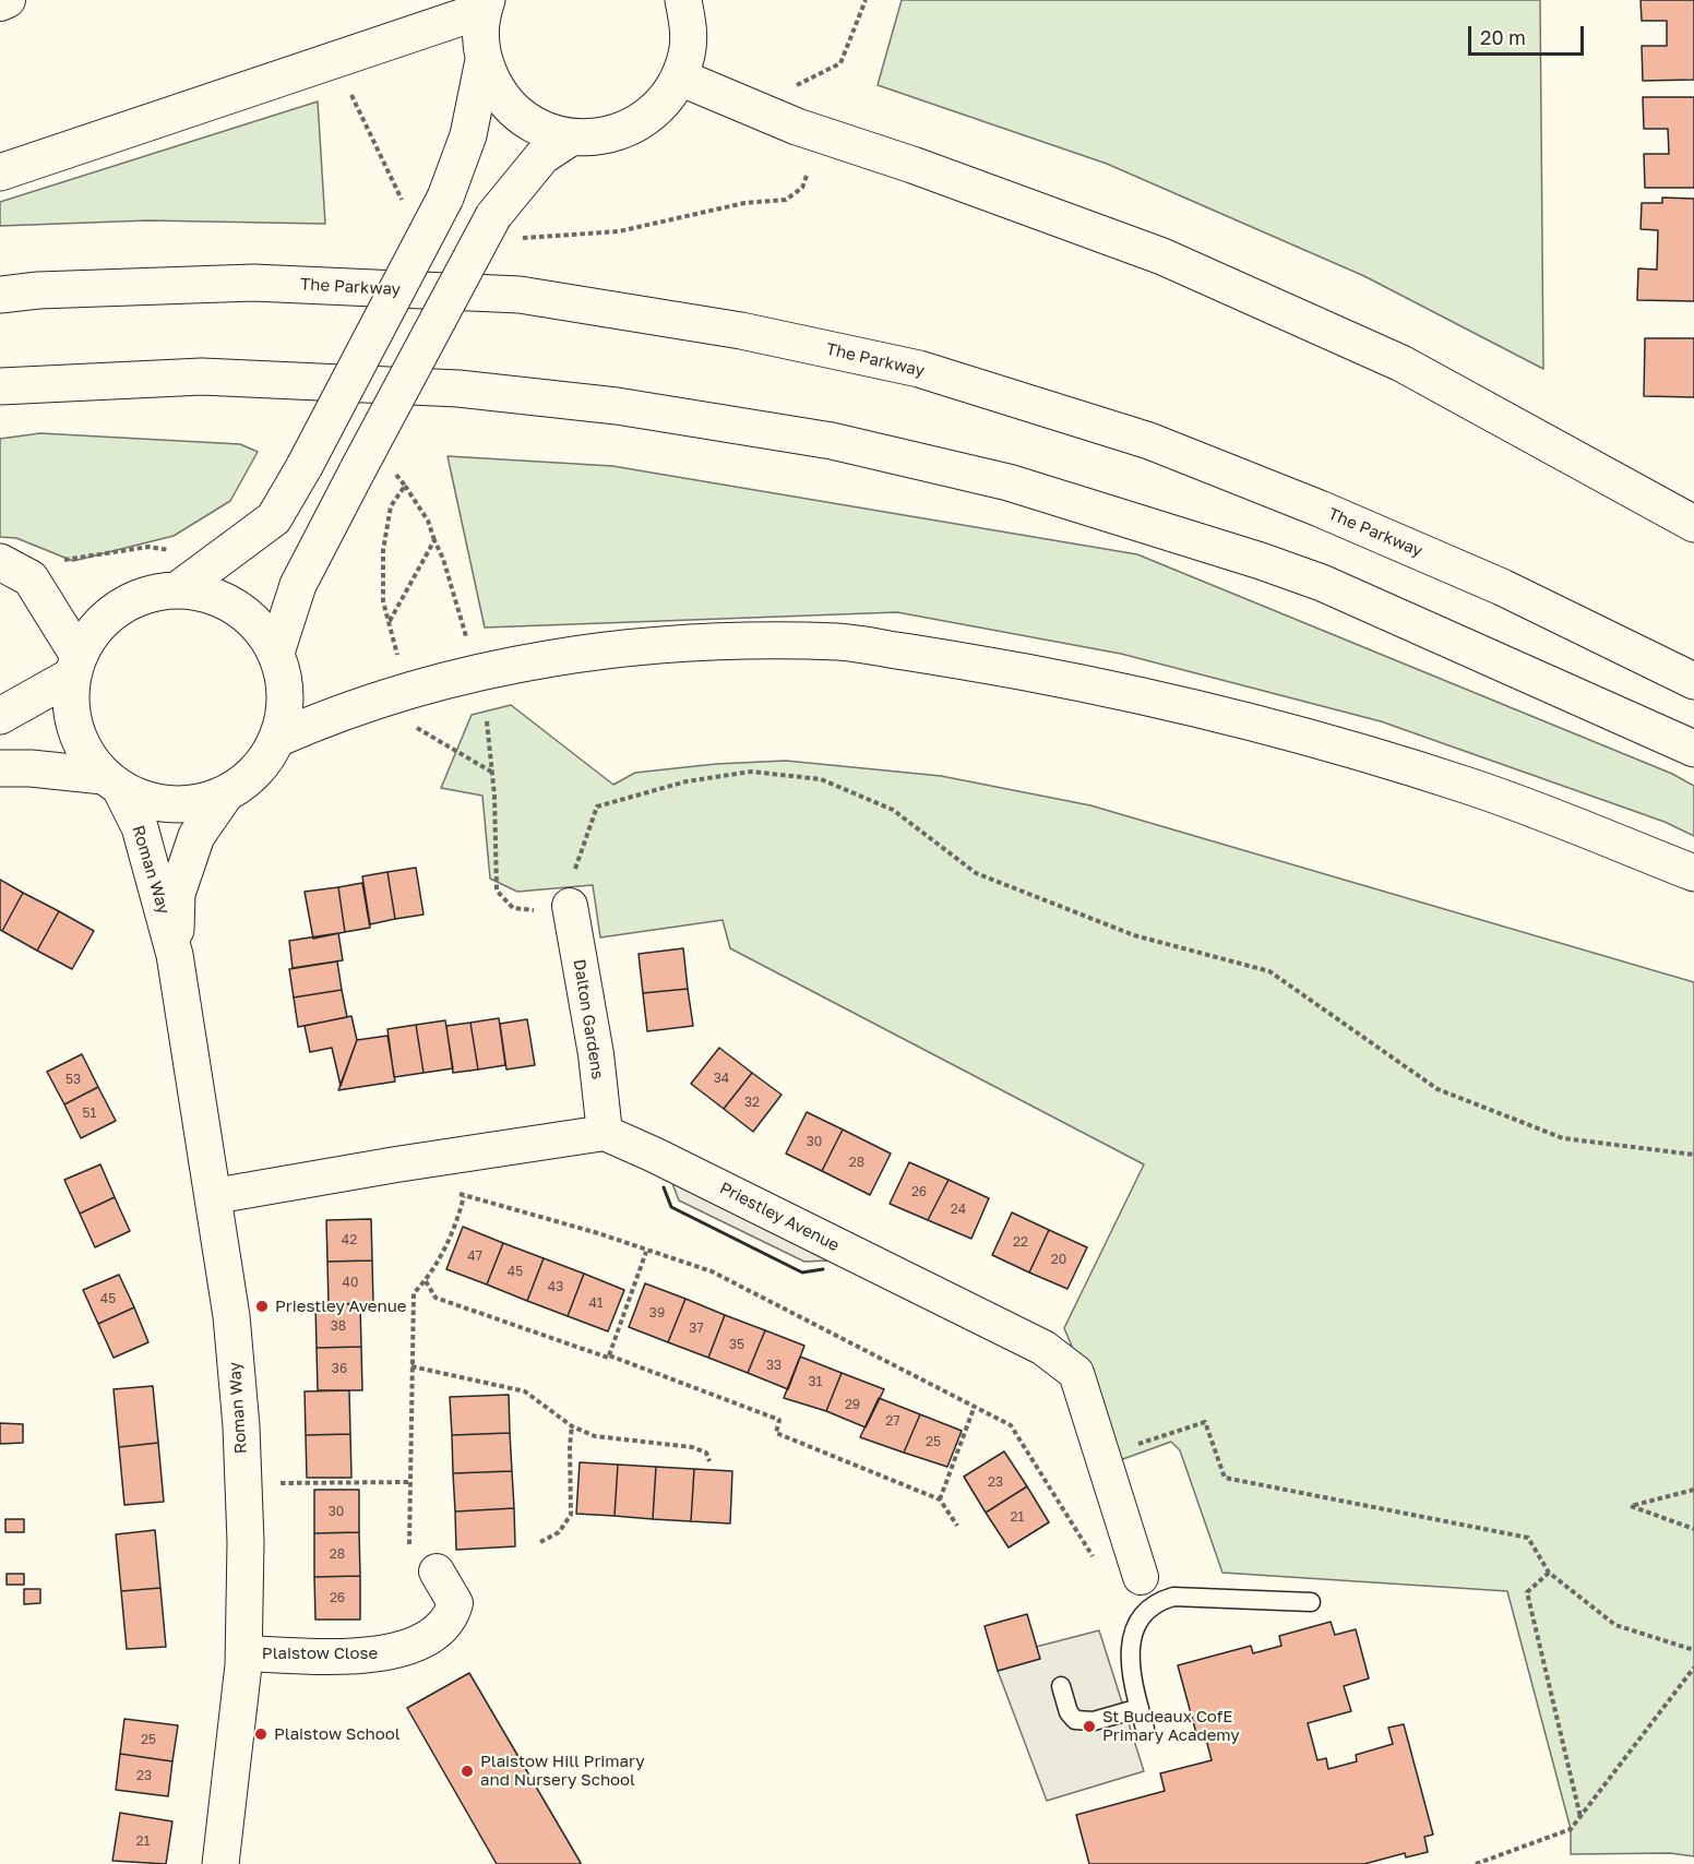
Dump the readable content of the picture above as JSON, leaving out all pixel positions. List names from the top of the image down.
{
  "streets": {
    "main road": ["The Parkway", "Roman Way"],
    "street": ["Dalton Gardens", "Priestley Avenue", "Plaistow Close"]
  },
  "crossings": [
    ["Roman Way", "Plaistow Close"],
    ["Dalton Gardens", "Priestley Avenue"]
  ],
  "places": [
    "Priestley Avenue",
    "St Budeaux CofE Primary Academy",
    "Plaistow School",
    "Plaistow Hill Primary and Nursery School"
  ],
  "house_numbers": [
    "34",
    "53",
    "32",
    "51",
    "30",
    "28",
    "26",
    "24",
    "42",
    "22",
    "47",
    "20",
    "45",
    "40",
    "43",
    "45",
    "41",
    "39",
    "38",
    "37",
    "35",
    "33",
    "36",
    "31",
    "29",
    "27",
    "25",
    "23",
    "30",
    "21",
    "28",
    "26",
    "25",
    "23",
    "21"
  ],
  "scale_bar": "20 m"
}
